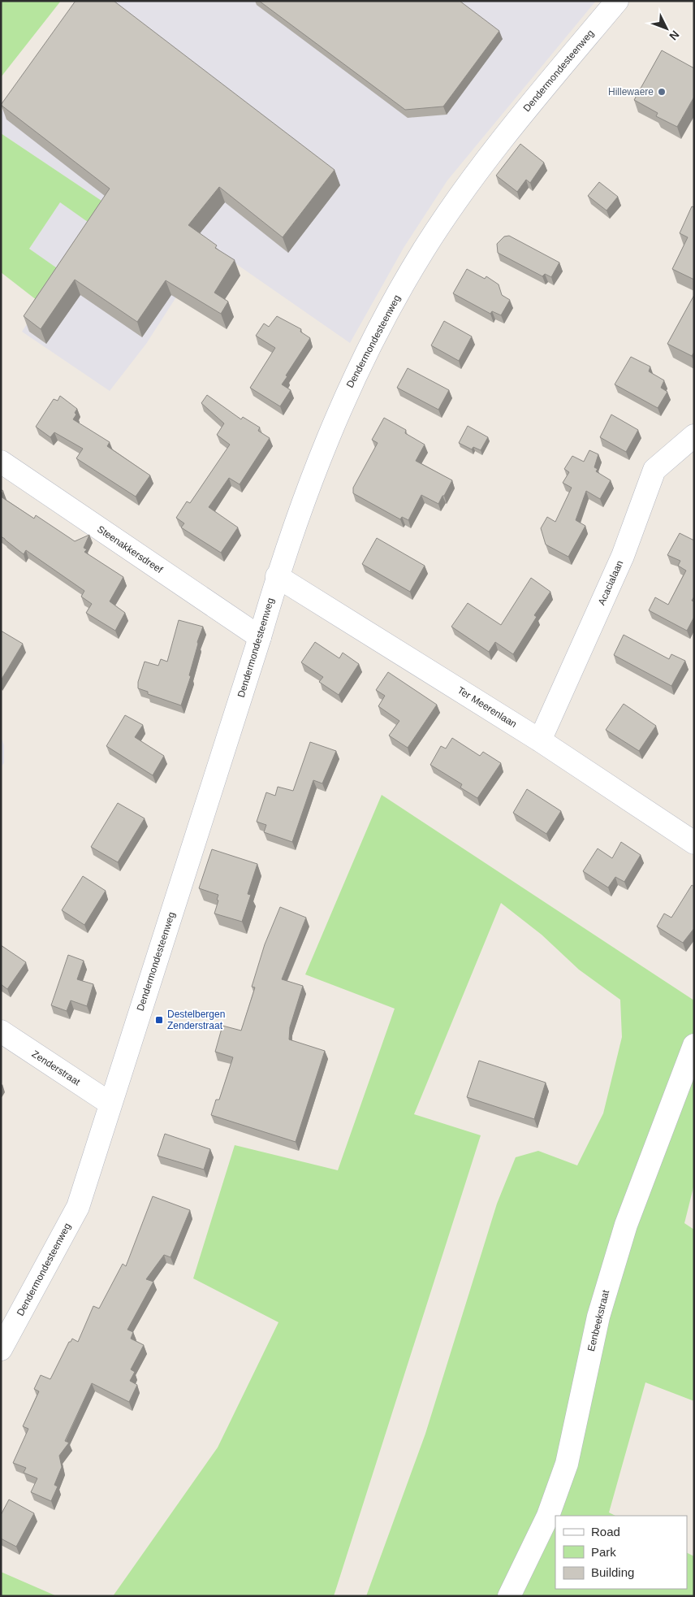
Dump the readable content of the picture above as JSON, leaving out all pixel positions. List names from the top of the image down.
{
  "streets": {
    "street": [
      "Dendermondesteenweg",
      "Steenakkersdreef",
      "Acacialaan",
      "Ter Meerenlaan",
      "Zenderstraat",
      "Eenbeekstraat"
    ]
  },
  "crossings": [
    ["Dendermondesteenweg", "Steenakkersdreef"],
    ["Dendermondesteenweg", "Ter Meerenlaan"],
    ["Dendermondesteenweg", "Zenderstraat"],
    ["Acacialaan", "Ter Meerenlaan"]
  ],
  "places": {
    "other": ["Hillewaere"],
    "transit": ["Destelbergen Zenderstraat"]
  },
  "legend": ["Road", "Park", "Building"],
  "north": "bottom right"
}
